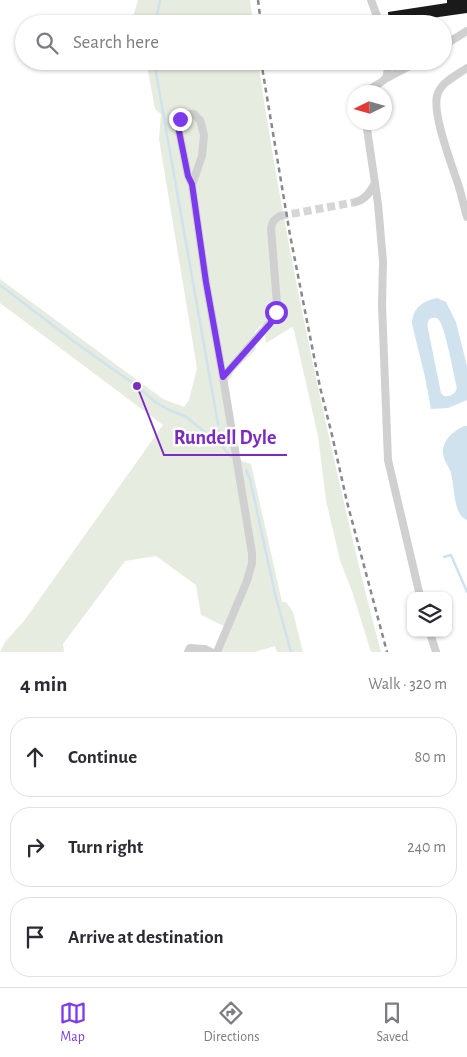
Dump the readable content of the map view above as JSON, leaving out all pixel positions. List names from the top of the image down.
{
  "places": ["Rundell Dyle"],
  "north": "left",
  "page": {
    "search": "Search here",
    "heading": ["4 min", "Walk · 320 m"],
    "list": [
      ["Continue", "80 m"],
      ["Turn right", "240 m"],
      "Arrive at destination"
    ],
    "nav": ["Map", "Directions", "Saved"]
  }
}
